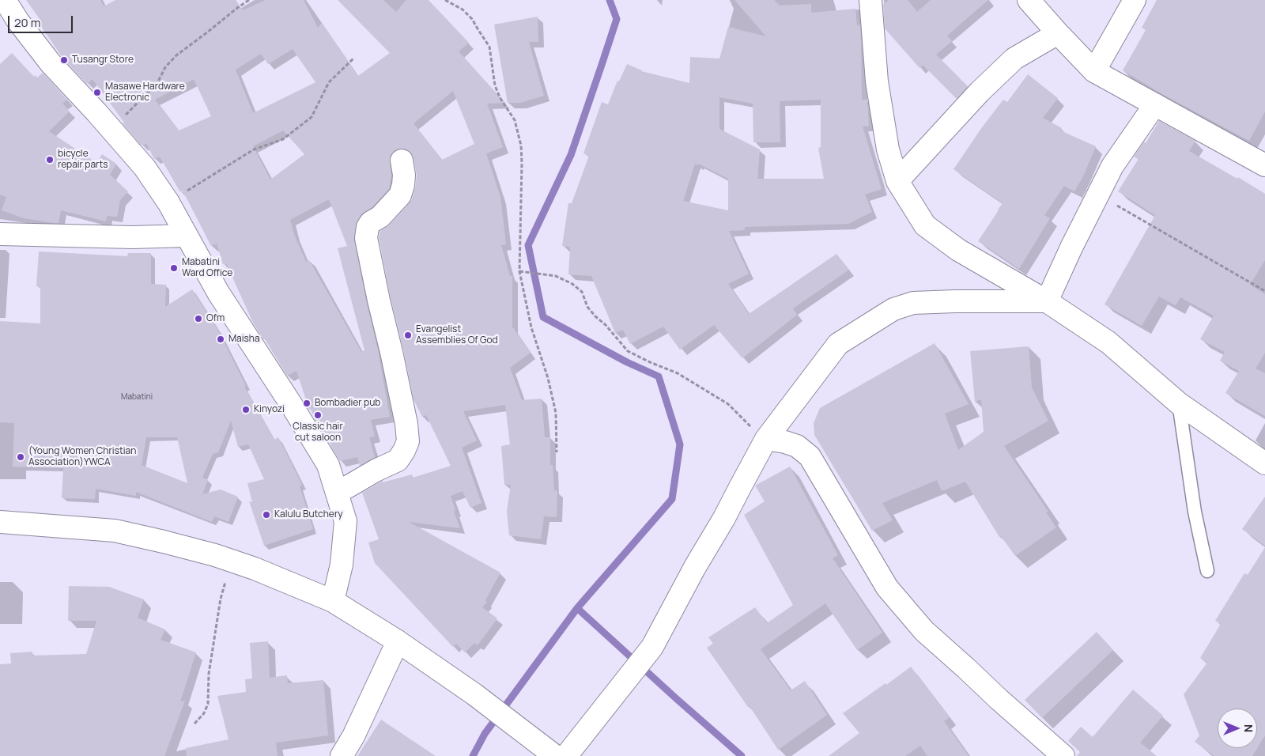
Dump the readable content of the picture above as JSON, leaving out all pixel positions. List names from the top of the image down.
{
  "places": [
    "Tusangr Store",
    "Masawe Hardware Electronic",
    "bicycle repair parts",
    "Mabatini Ward Office",
    "Ofm",
    "Evangelist Assemblies Of God",
    "Maisha",
    "Bombadier pub",
    "Kinyozi",
    "Classic hair cut saloon",
    "(Young Women Christian Association)YWCA",
    "Kalulu Butchery"
  ],
  "house_numbers": ["Mabatini"],
  "scale_bar": "20 m",
  "north": "right"
}
